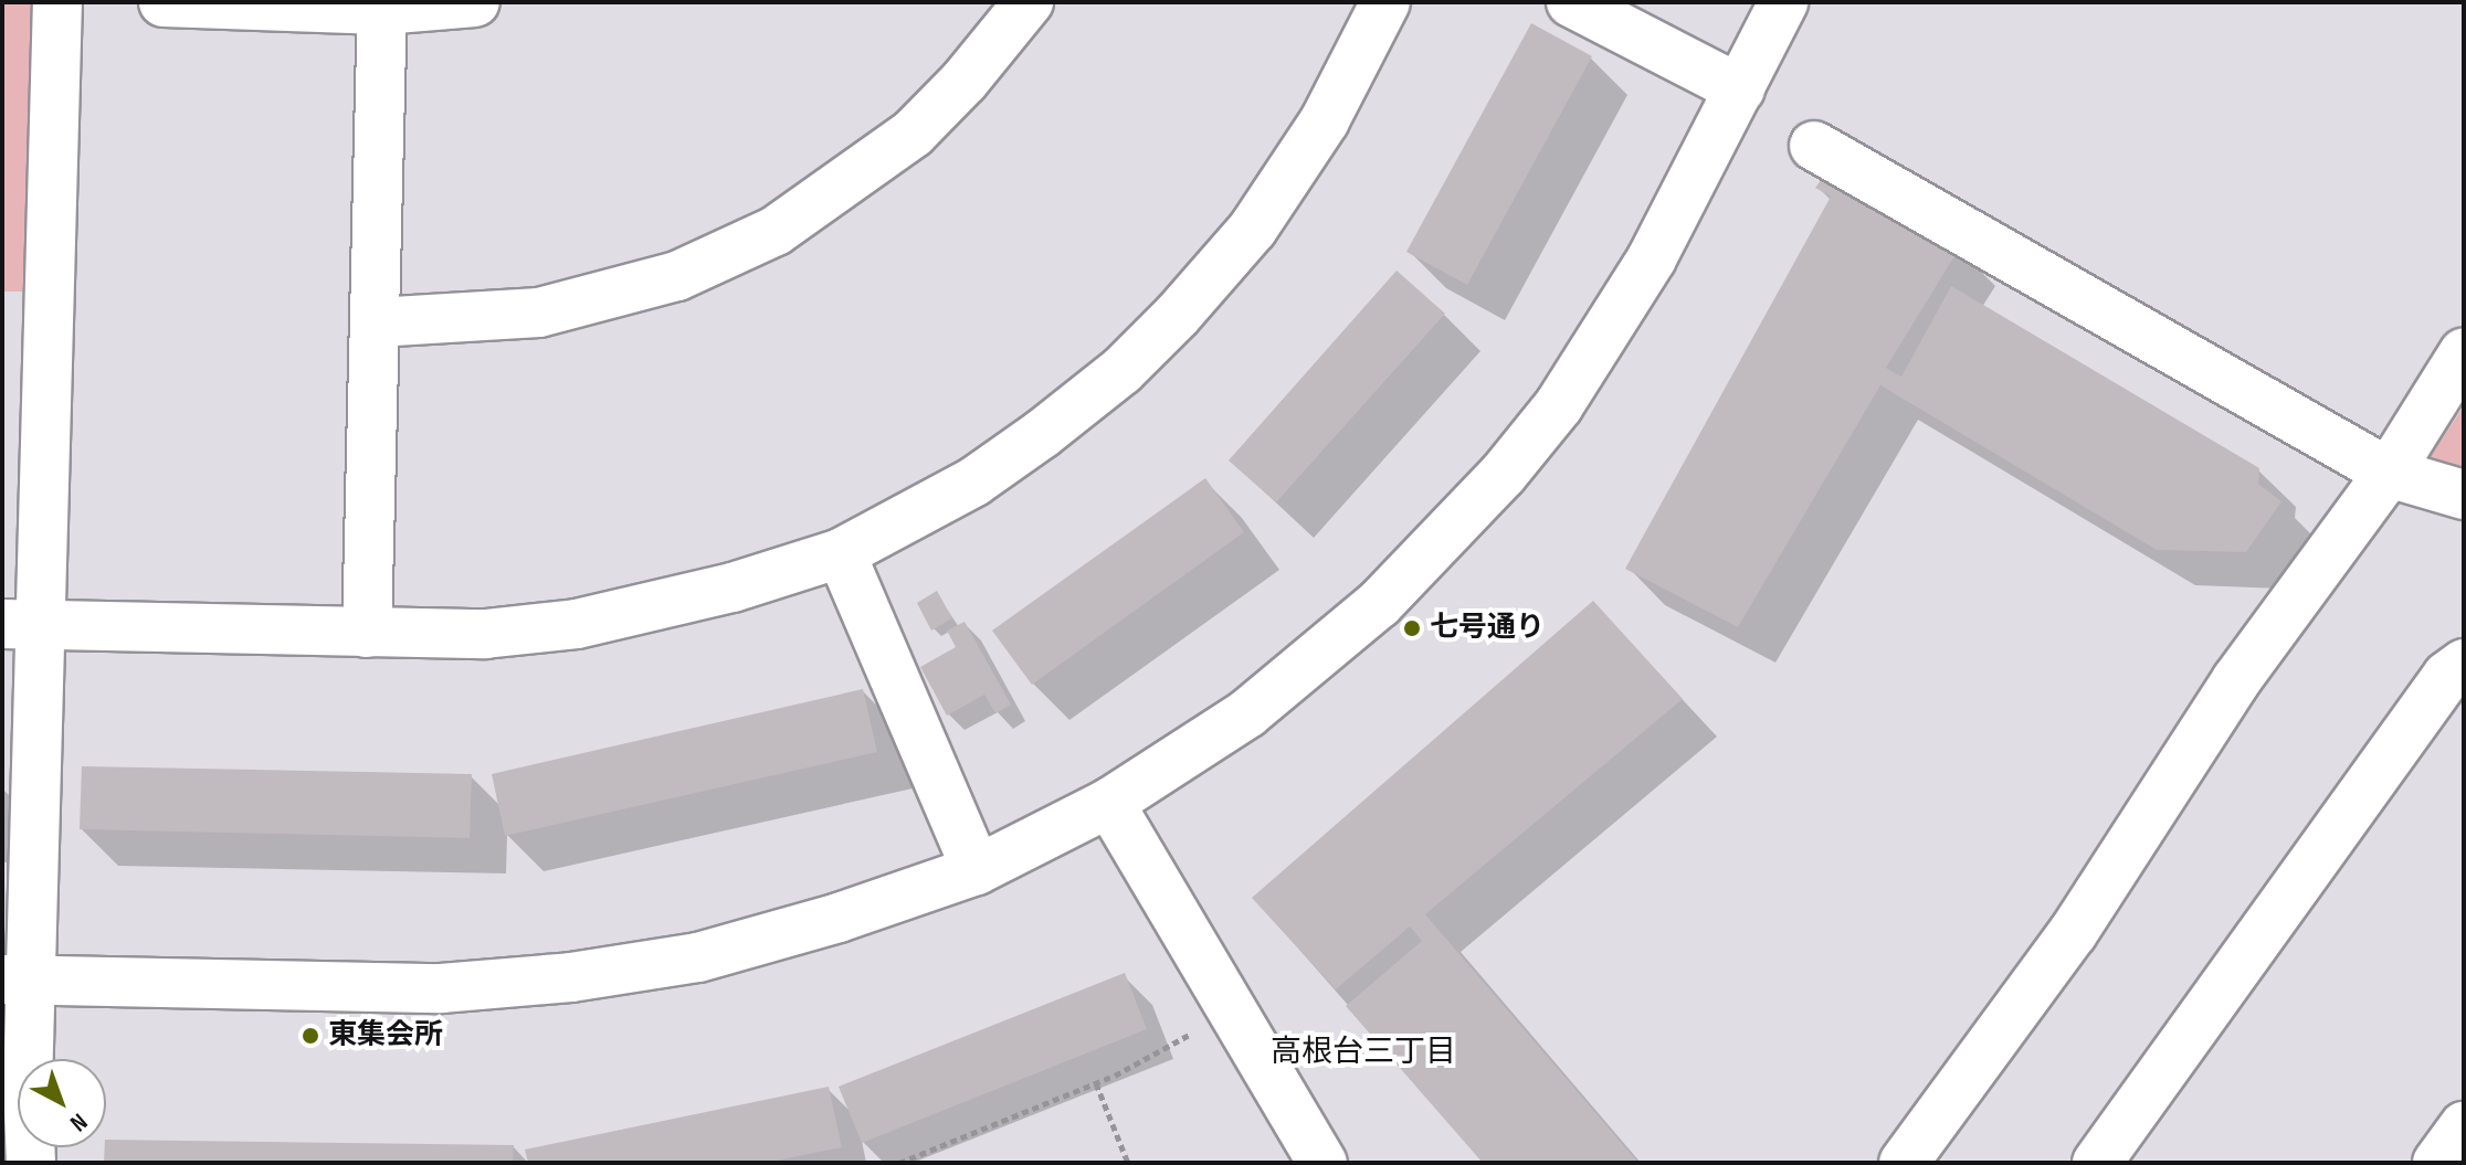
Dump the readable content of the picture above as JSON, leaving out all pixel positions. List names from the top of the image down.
{
  "districts": ["高根台三丁目"],
  "places": ["七号通り", "東集会所"],
  "north": "bottom right"
}
